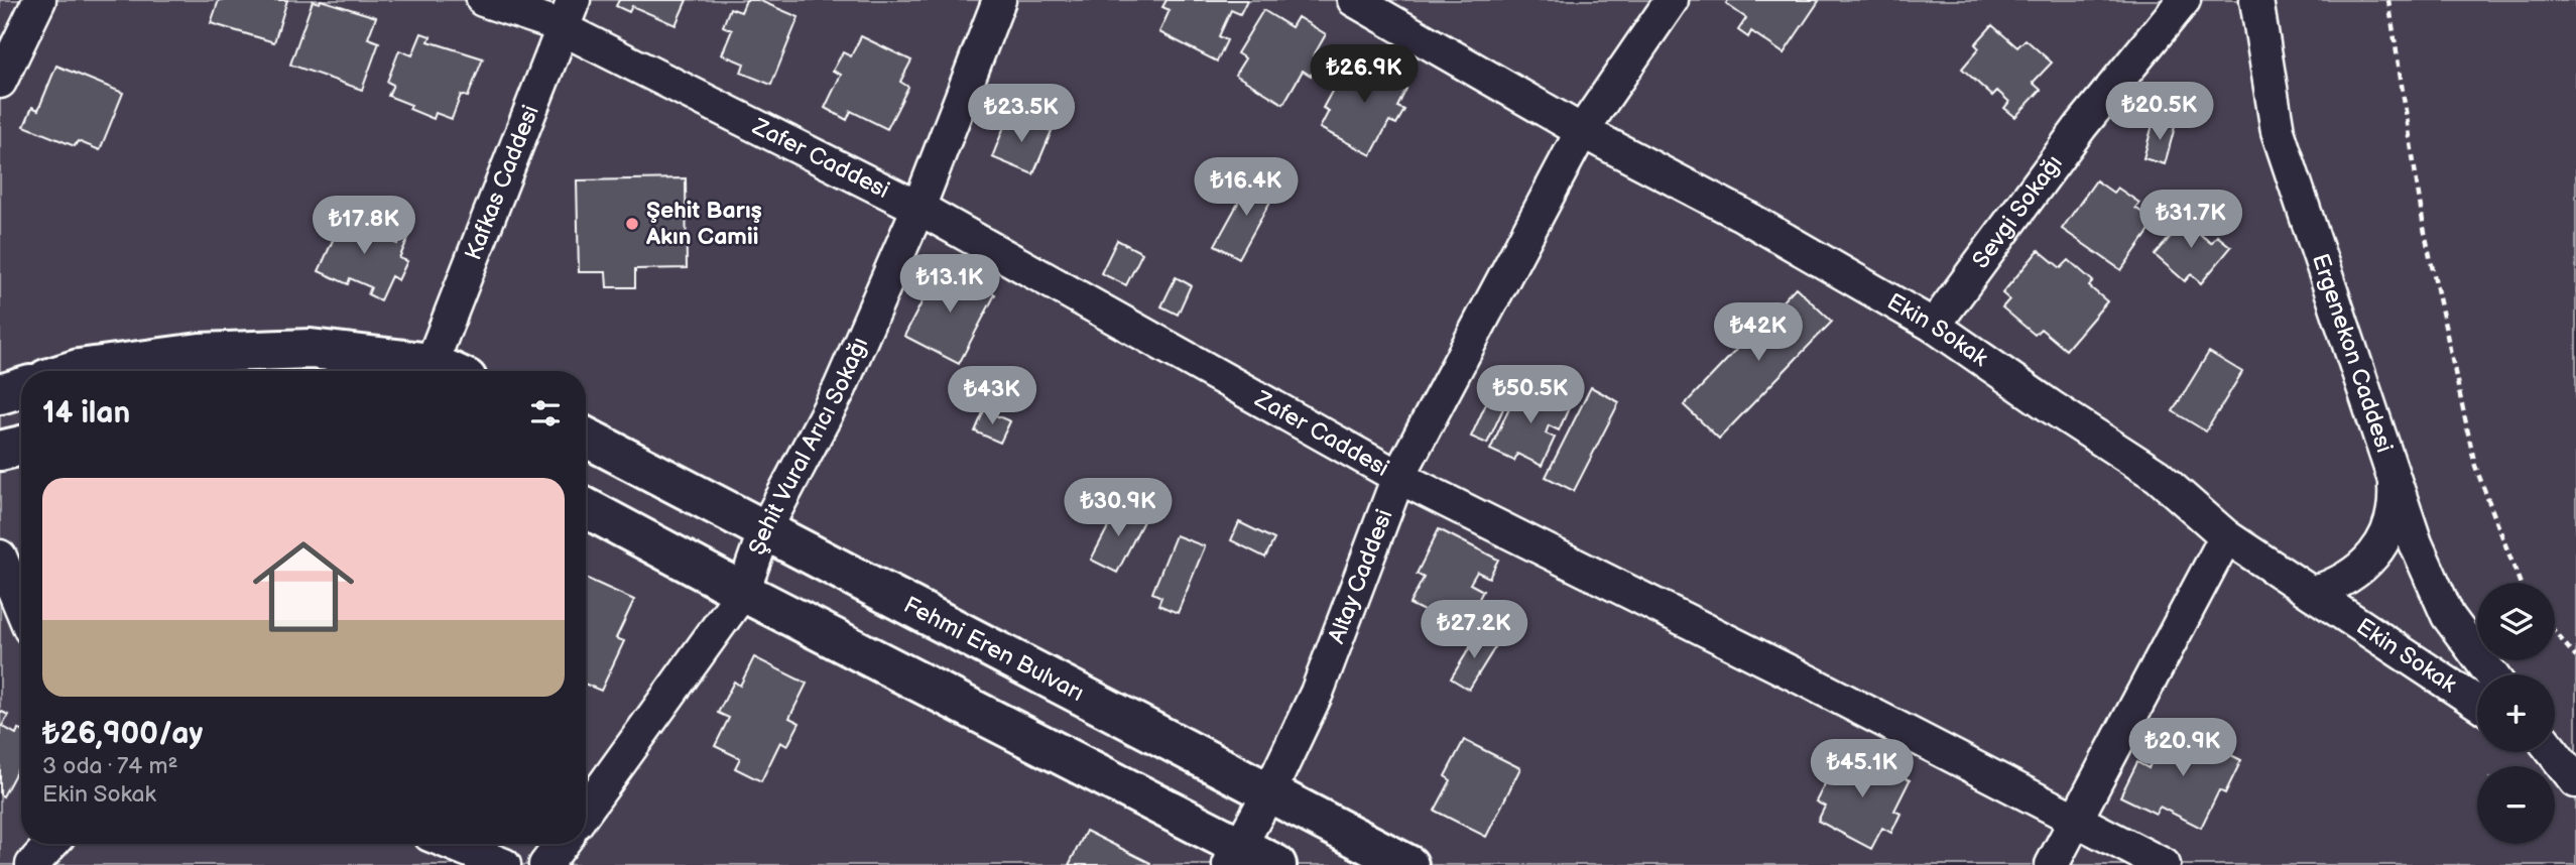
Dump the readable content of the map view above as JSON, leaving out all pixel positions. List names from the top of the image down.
{
  "streets": {
    "street": [
      "Zafer Caddesi",
      "Kafkas Caddesi",
      "Sevgi Sokağı",
      "Ekin Sokak",
      "Ergenekon Caddesi",
      "Şehit Vural Arıcı Sokağı",
      "Altay Caddesi",
      "Fehmi Eren Bulvarı"
    ]
  },
  "crossings": [
    ["Zafer Caddesi", "Kafkas Caddesi"],
    ["Zafer Caddesi", "Şehit Vural Arıcı Sokağı"],
    ["Zafer Caddesi", "Altay Caddesi"],
    ["Sevgi Sokağı", "Ekin Sokak"],
    ["Ekin Sokak", "Altay Caddesi"],
    ["Şehit Vural Arıcı Sokağı", "Fehmi Eren Bulvarı"],
    ["Altay Caddesi", "Fehmi Eren Bulvarı"]
  ],
  "places": ["Şehit Barış Akın Camii"],
  "page": {
    "price": [
      "₺26.9K",
      "₺20.5K",
      "₺23.5K",
      "₺16.4K",
      "₺31.7K",
      "₺17.8K",
      "₺13.1K",
      "₺42K",
      "₺50.5K",
      "₺43K",
      "₺30.9K",
      "₺27.2K",
      "₺20.9K",
      "₺45.1K"
    ],
    "heading": "14 ilan",
    "list": [
      {
        "name": "₺26,900/ay",
        "note": "3 oda · 74 m² · Ekin Sokak"
      }
    ],
    "map_buttons": ["+", "−"]
  }
}
